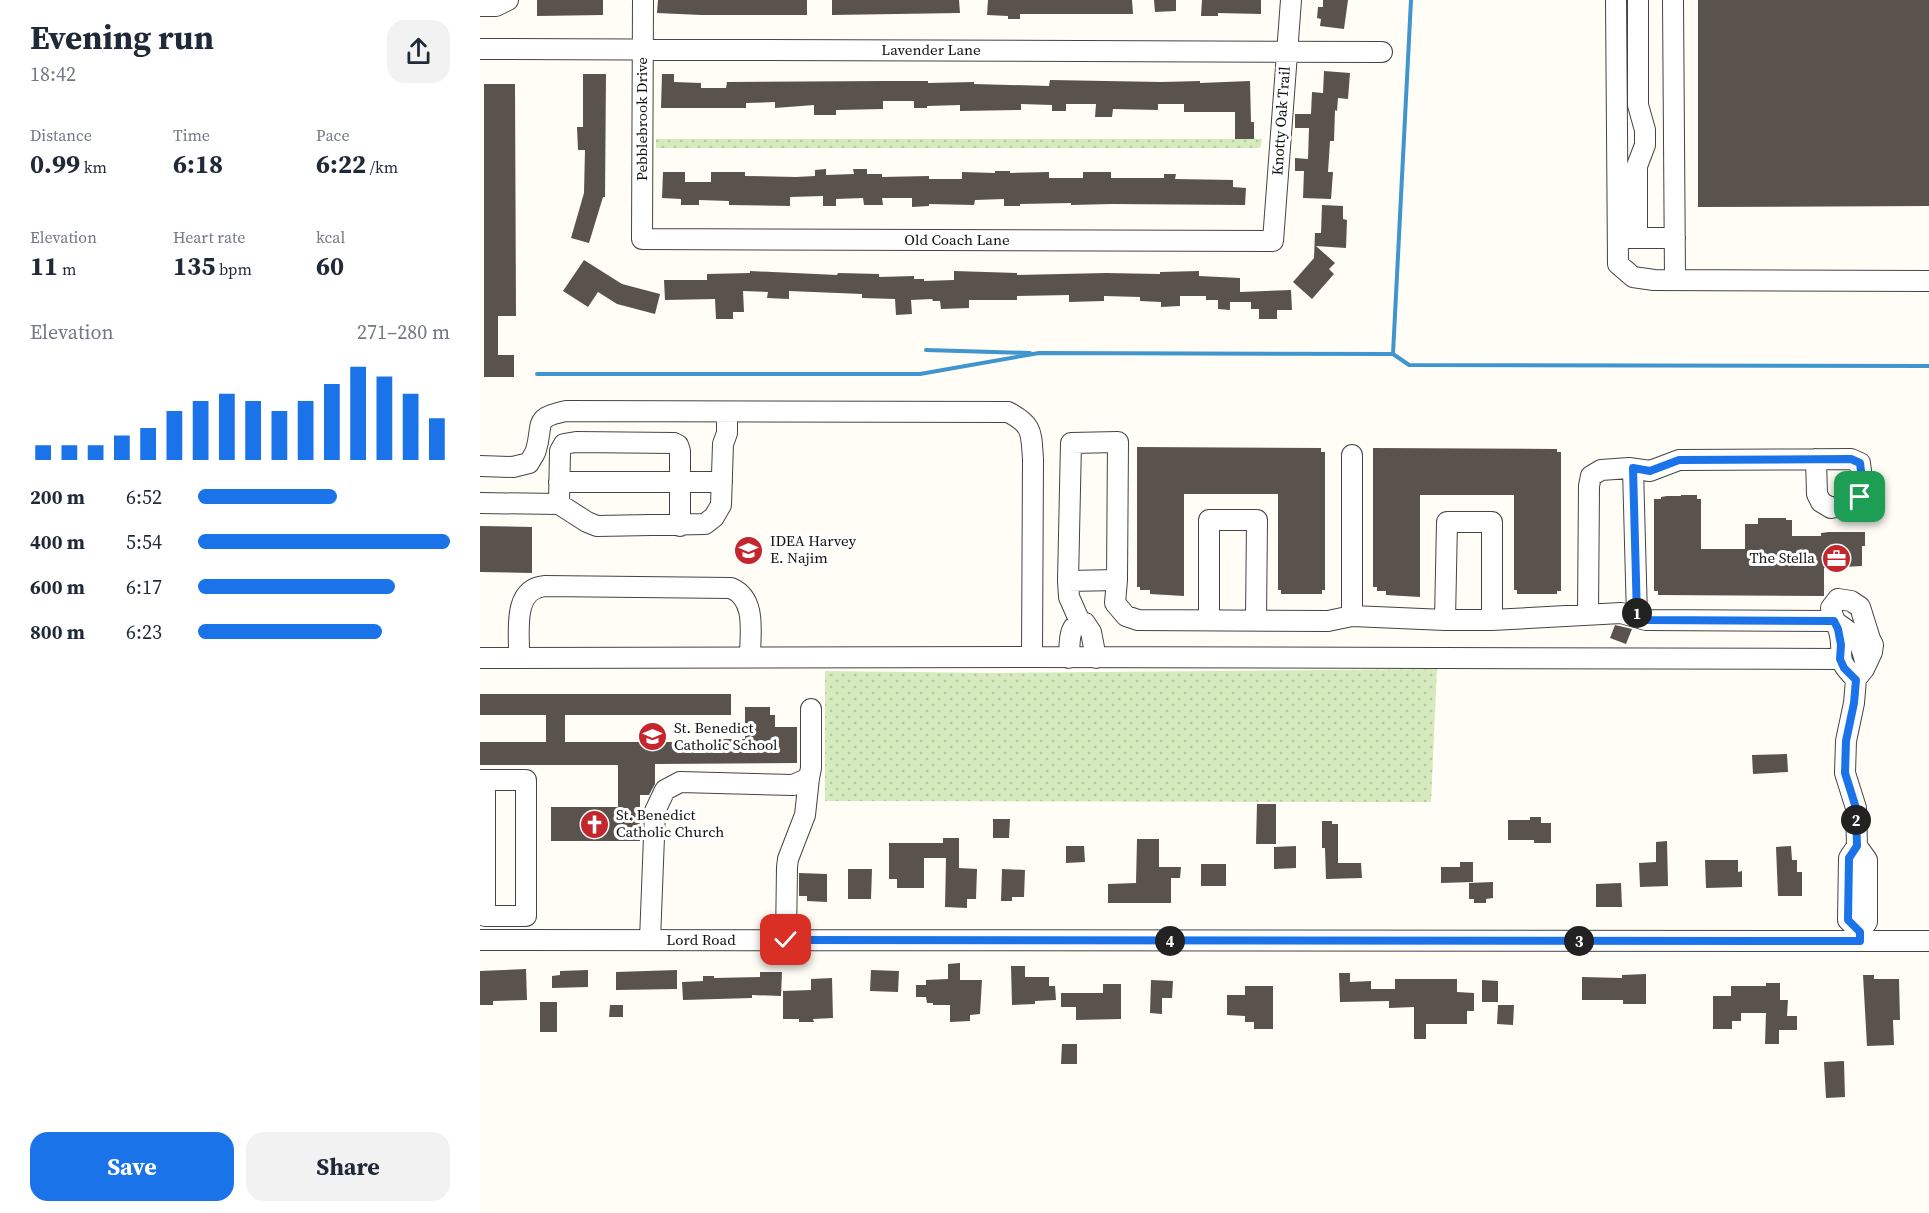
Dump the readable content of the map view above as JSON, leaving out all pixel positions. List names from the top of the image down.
{
  "streets": {
    "street": [
      "Lavender Lane",
      "Pebblebrook Drive",
      "Knotty Oak Trail",
      "Old Coach Lane",
      "Lord Road"
    ]
  },
  "crossings": [
    ["Lavender Lane", "Pebblebrook Drive"],
    ["Lavender Lane", "Knotty Oak Trail"],
    ["Pebblebrook Drive", "Old Coach Lane"],
    ["Knotty Oak Trail", "Old Coach Lane"]
  ],
  "places": {
    "school or university": ["IDEA Harvey E. Najim", "St. Benedict Catholic School"],
    "office": ["The Stella"],
    "church": ["St. Benedict Catholic Church"]
  },
  "page": {
    "heading": ["Evening run", "18:42"],
    "stats": [
      ["Distance", "0.99 km"],
      ["Time", "6:18"],
      ["Pace", "6:22 /km"],
      ["Elevation", "11 m"],
      ["Heart rate", "135 bpm"],
      ["kcal", "60"]
    ],
    "chart": ["Elevation", "271–280 m"],
    "list": [
      {
        "name": "200 m",
        "note": "6:52"
      },
      {
        "name": "400 m",
        "note": "5:54"
      },
      {
        "name": "600 m",
        "note": "6:17"
      },
      {
        "name": "800 m",
        "note": "6:23"
      }
    ],
    "pins": [
      "1",
      "2",
      "3",
      "4"
    ],
    "buttons": ["Save", "Share"]
  }
}
